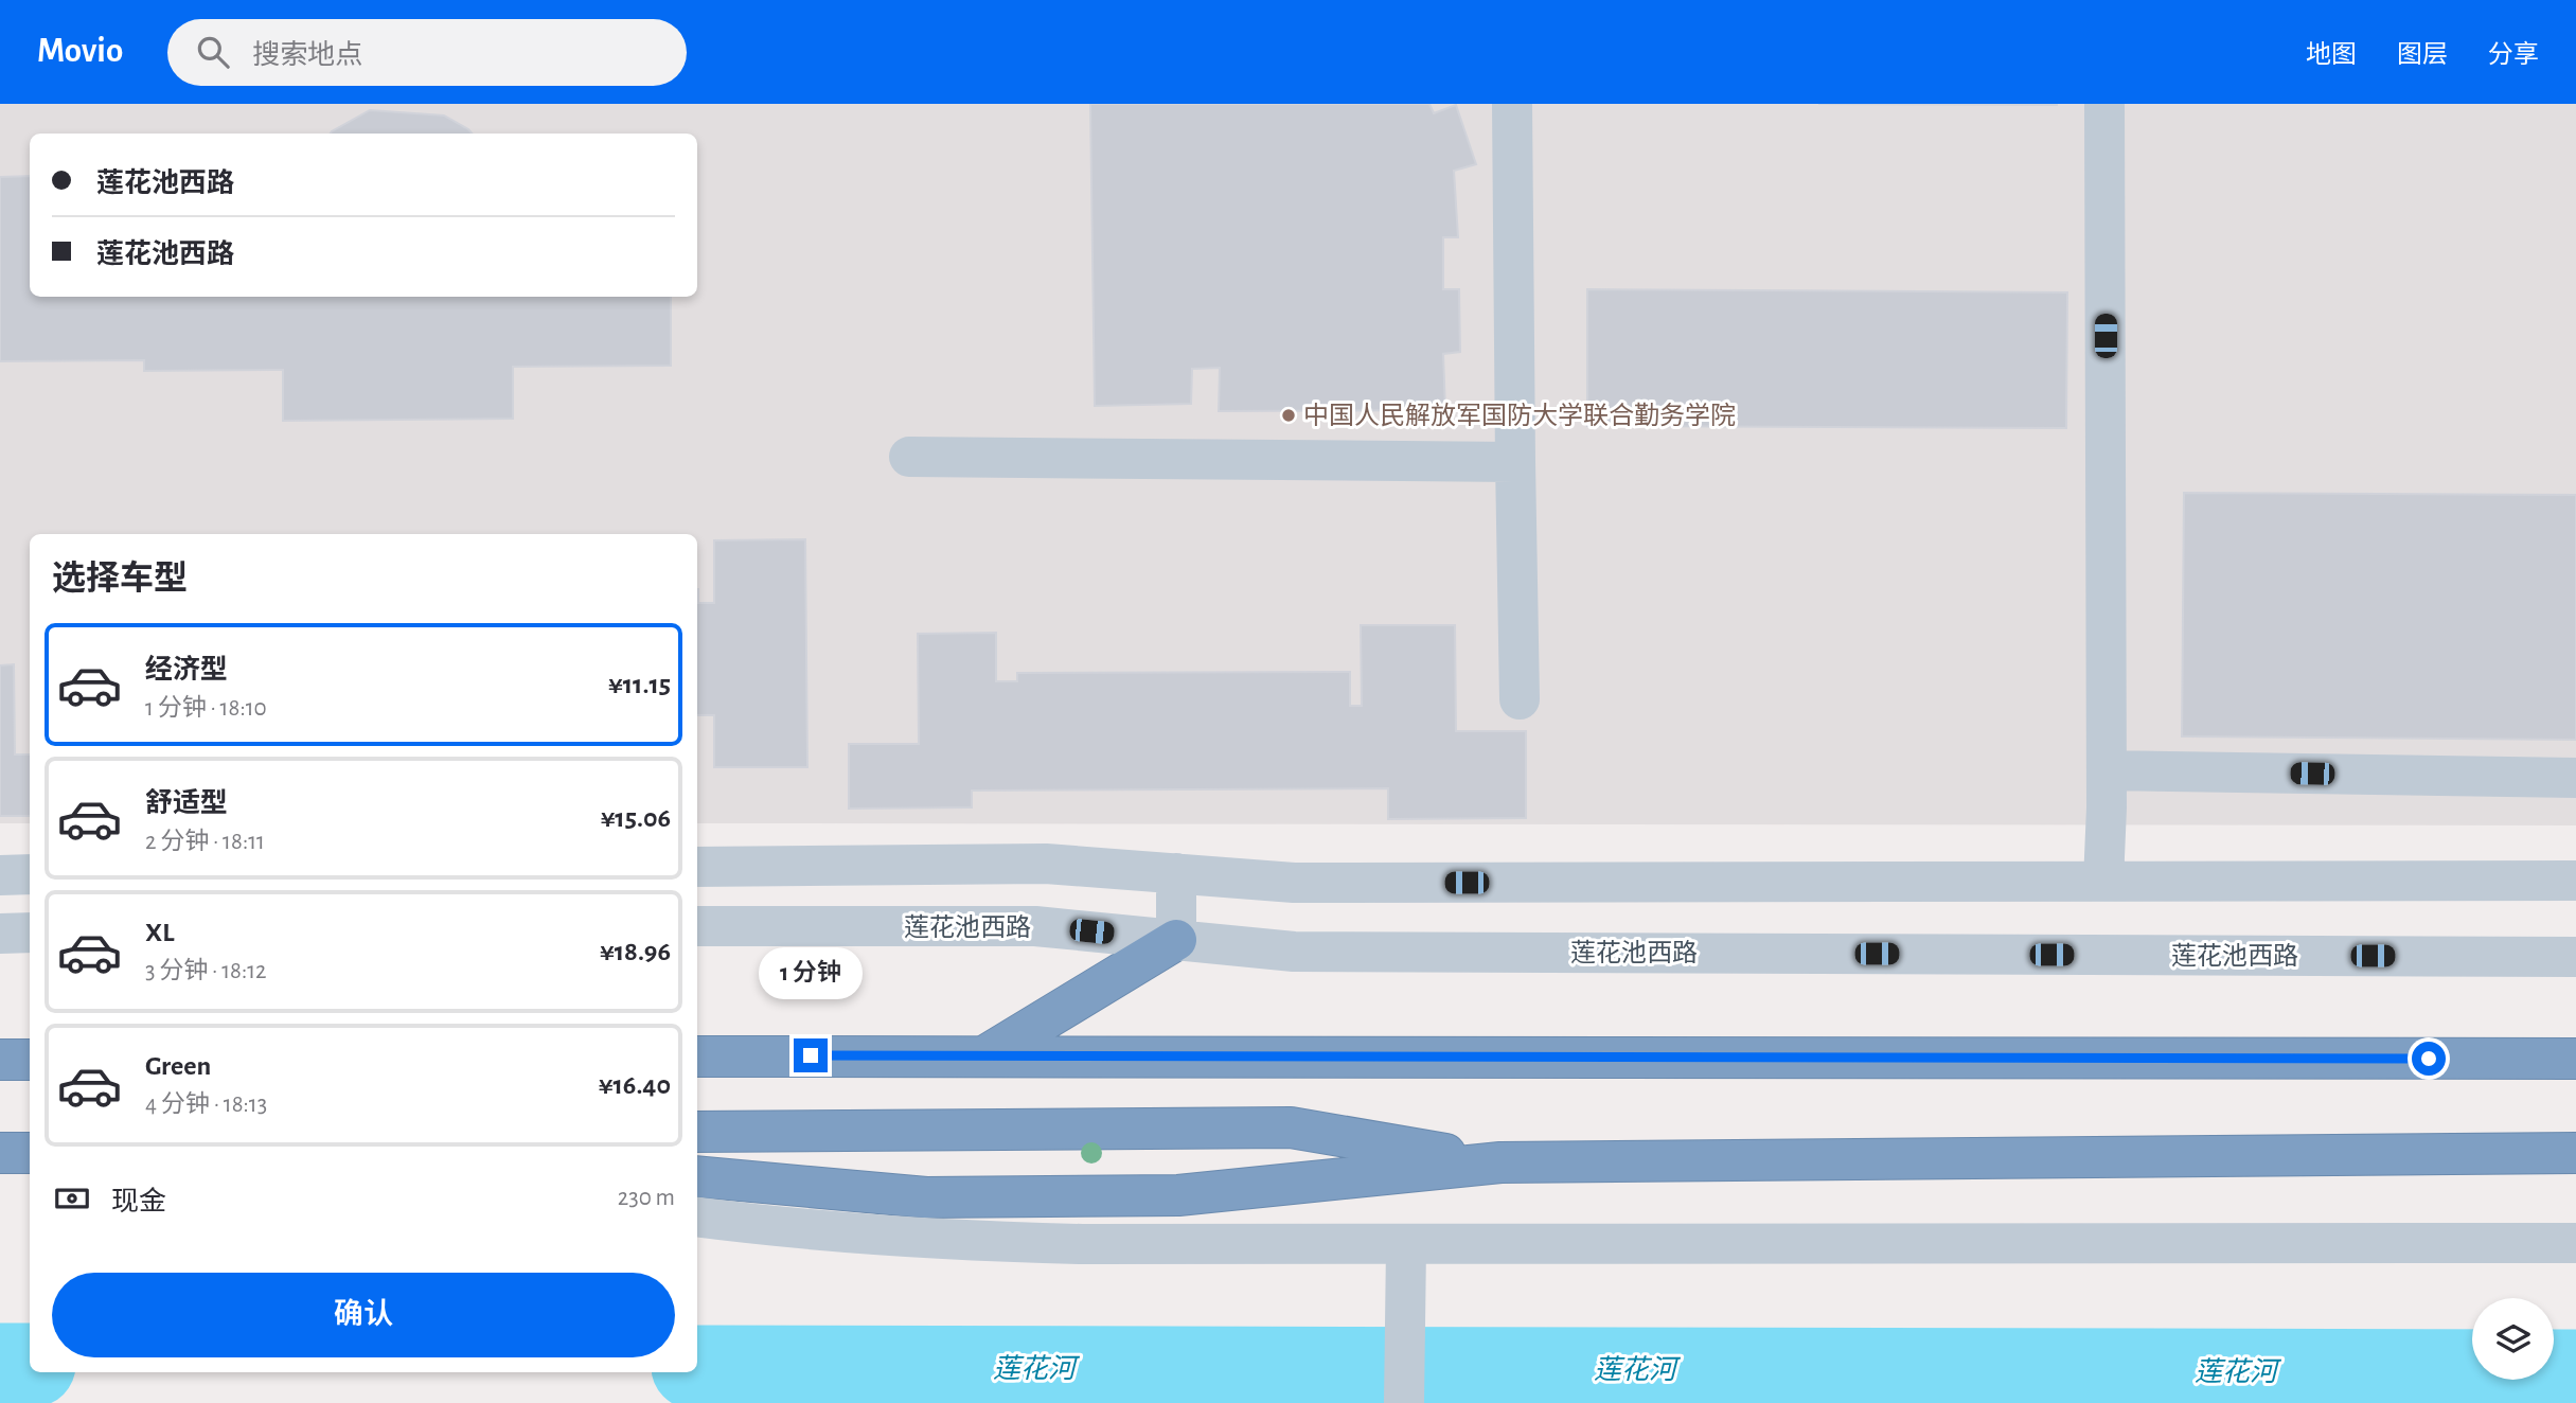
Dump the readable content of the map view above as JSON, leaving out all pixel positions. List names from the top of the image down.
{
  "streets": {
    "street": ["莲花池西路"]
  },
  "water": ["莲花河"],
  "places": ["中国人民解放军国防大学联合勤务学院"],
  "page": {
    "header": "Movio",
    "search": "搜索地点",
    "nav": ["地图", "图层", "分享"],
    "banner": ["莲花池西路", "莲花池西路"],
    "heading": "选择车型",
    "list": [
      {
        "name": "经济型",
        "note": "1 分钟 · 18:10",
        "value": "¥11.15"
      },
      {
        "name": "舒适型",
        "note": "2 分钟 · 18:11",
        "value": "¥15.06"
      },
      {
        "name": "XL",
        "note": "3 分钟 · 18:12",
        "value": "¥18.96"
      },
      {
        "name": "Green",
        "note": "4 分钟 · 18:13",
        "value": "¥16.40"
      }
    ],
    "bubble": "1 分钟",
    "pay": ["现金", "230 m"],
    "buttons": "确认"
  }
}
